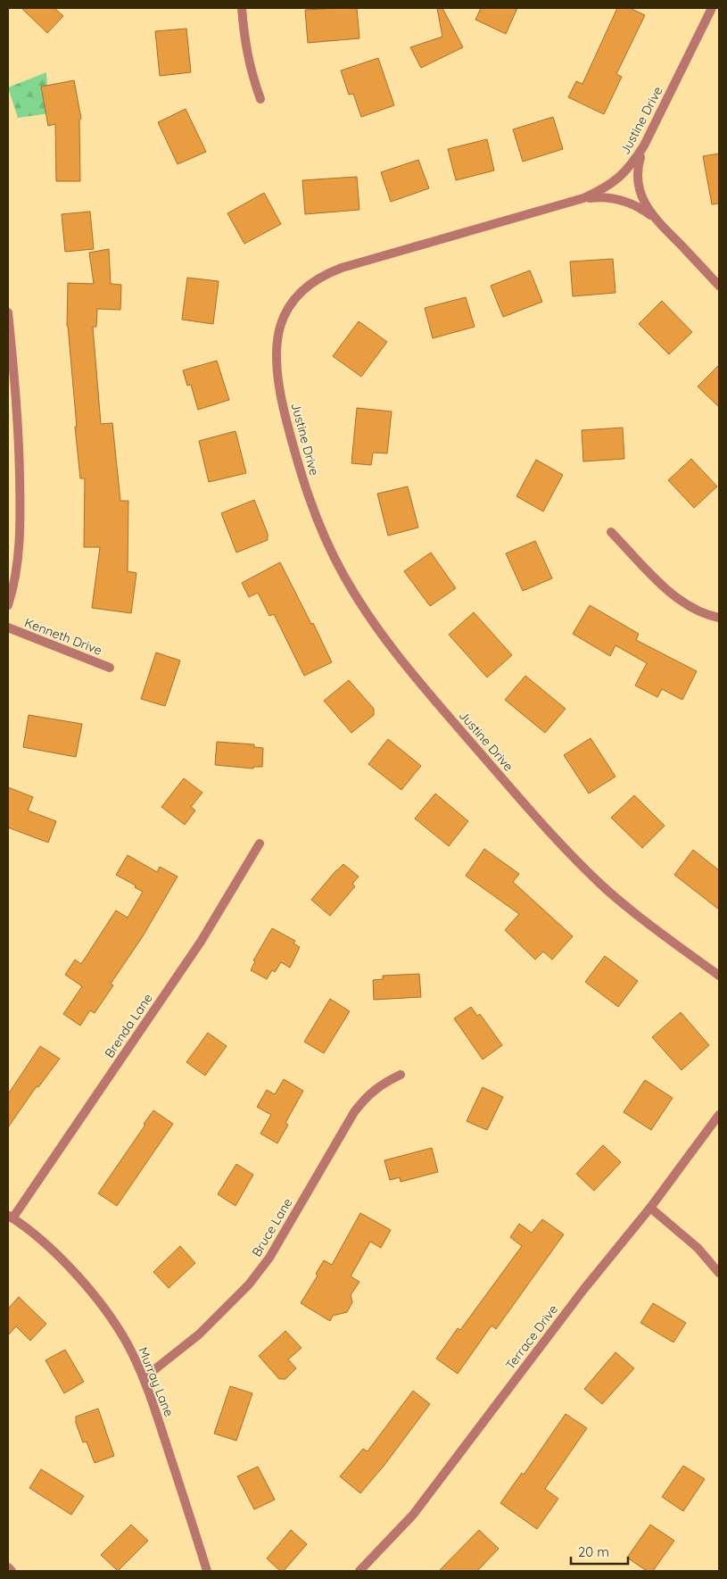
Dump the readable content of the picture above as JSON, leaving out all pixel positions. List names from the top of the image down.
{
  "streets": {
    "street": [
      "Justine Drive",
      "Kenneth Drive",
      "Brenda Lane",
      "Bruce Lane",
      "Terrace Drive",
      "Murray Lane"
    ]
  },
  "crossings": [
    ["Brenda Lane", "Murray Lane"],
    ["Bruce Lane", "Murray Lane"]
  ],
  "scale_bar": "20 m"
}
